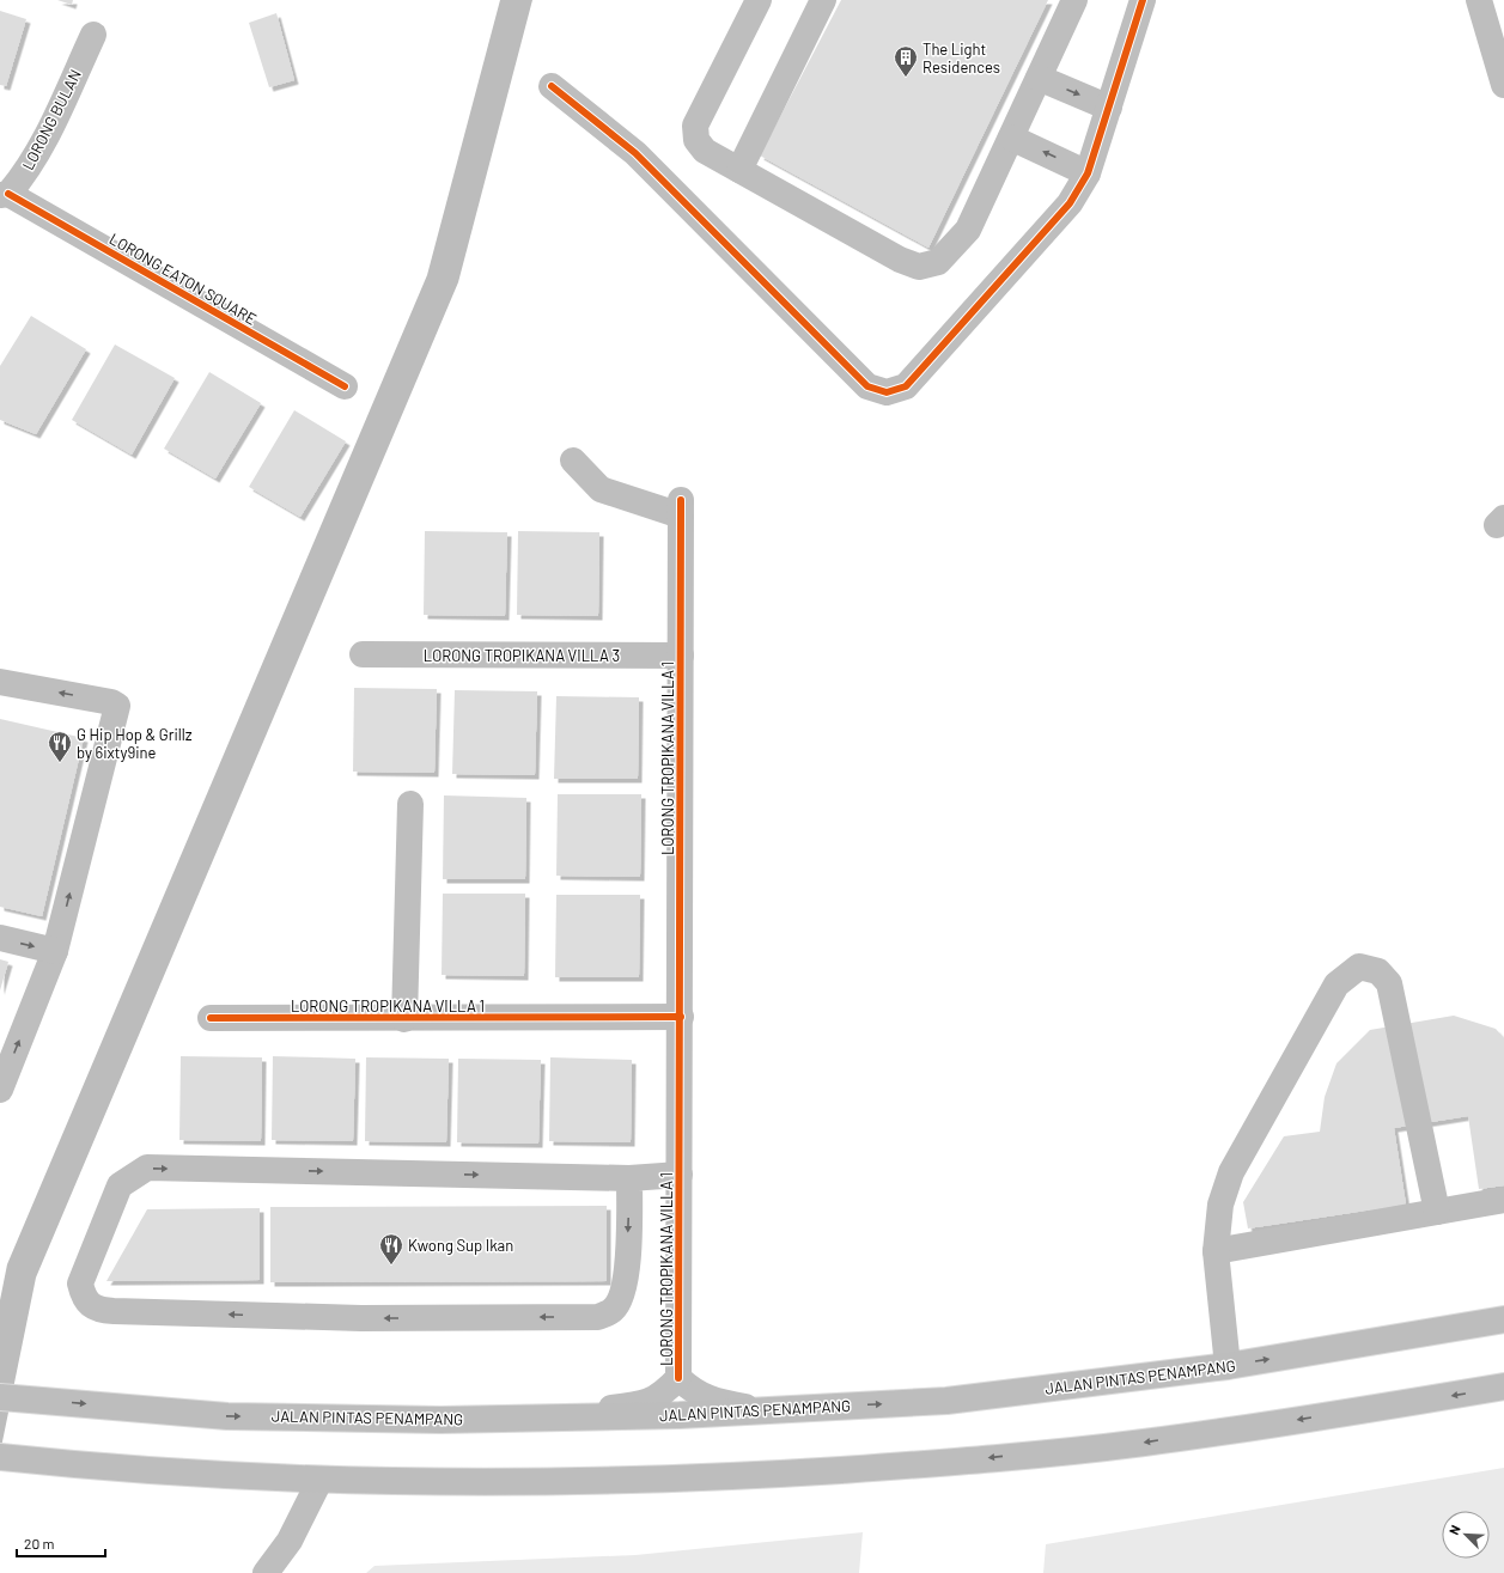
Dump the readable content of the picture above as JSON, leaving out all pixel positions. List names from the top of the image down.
{
  "streets": {
    "main road": ["JALAN PINTAS PENAMPANG"],
    "street": [
      "LORONG BULAN",
      "LORONG EATON SQUARE",
      "LORONG TROPIKANA VILLA 3",
      "LORONG TROPIKANA VILLA 1"
    ]
  },
  "crossings": [
    ["LORONG BULAN", "LORONG EATON SQUARE"],
    ["LORONG TROPIKANA VILLA 3", "LORONG TROPIKANA VILLA 1"]
  ],
  "places": {
    "building": ["The Light Residences"],
    "restaurant": ["G Hip Hop & Grillz by 6ixty9ine", "Kwong Sup Ikan"]
  },
  "scale_bar": "20 m",
  "north": "top left"
}
